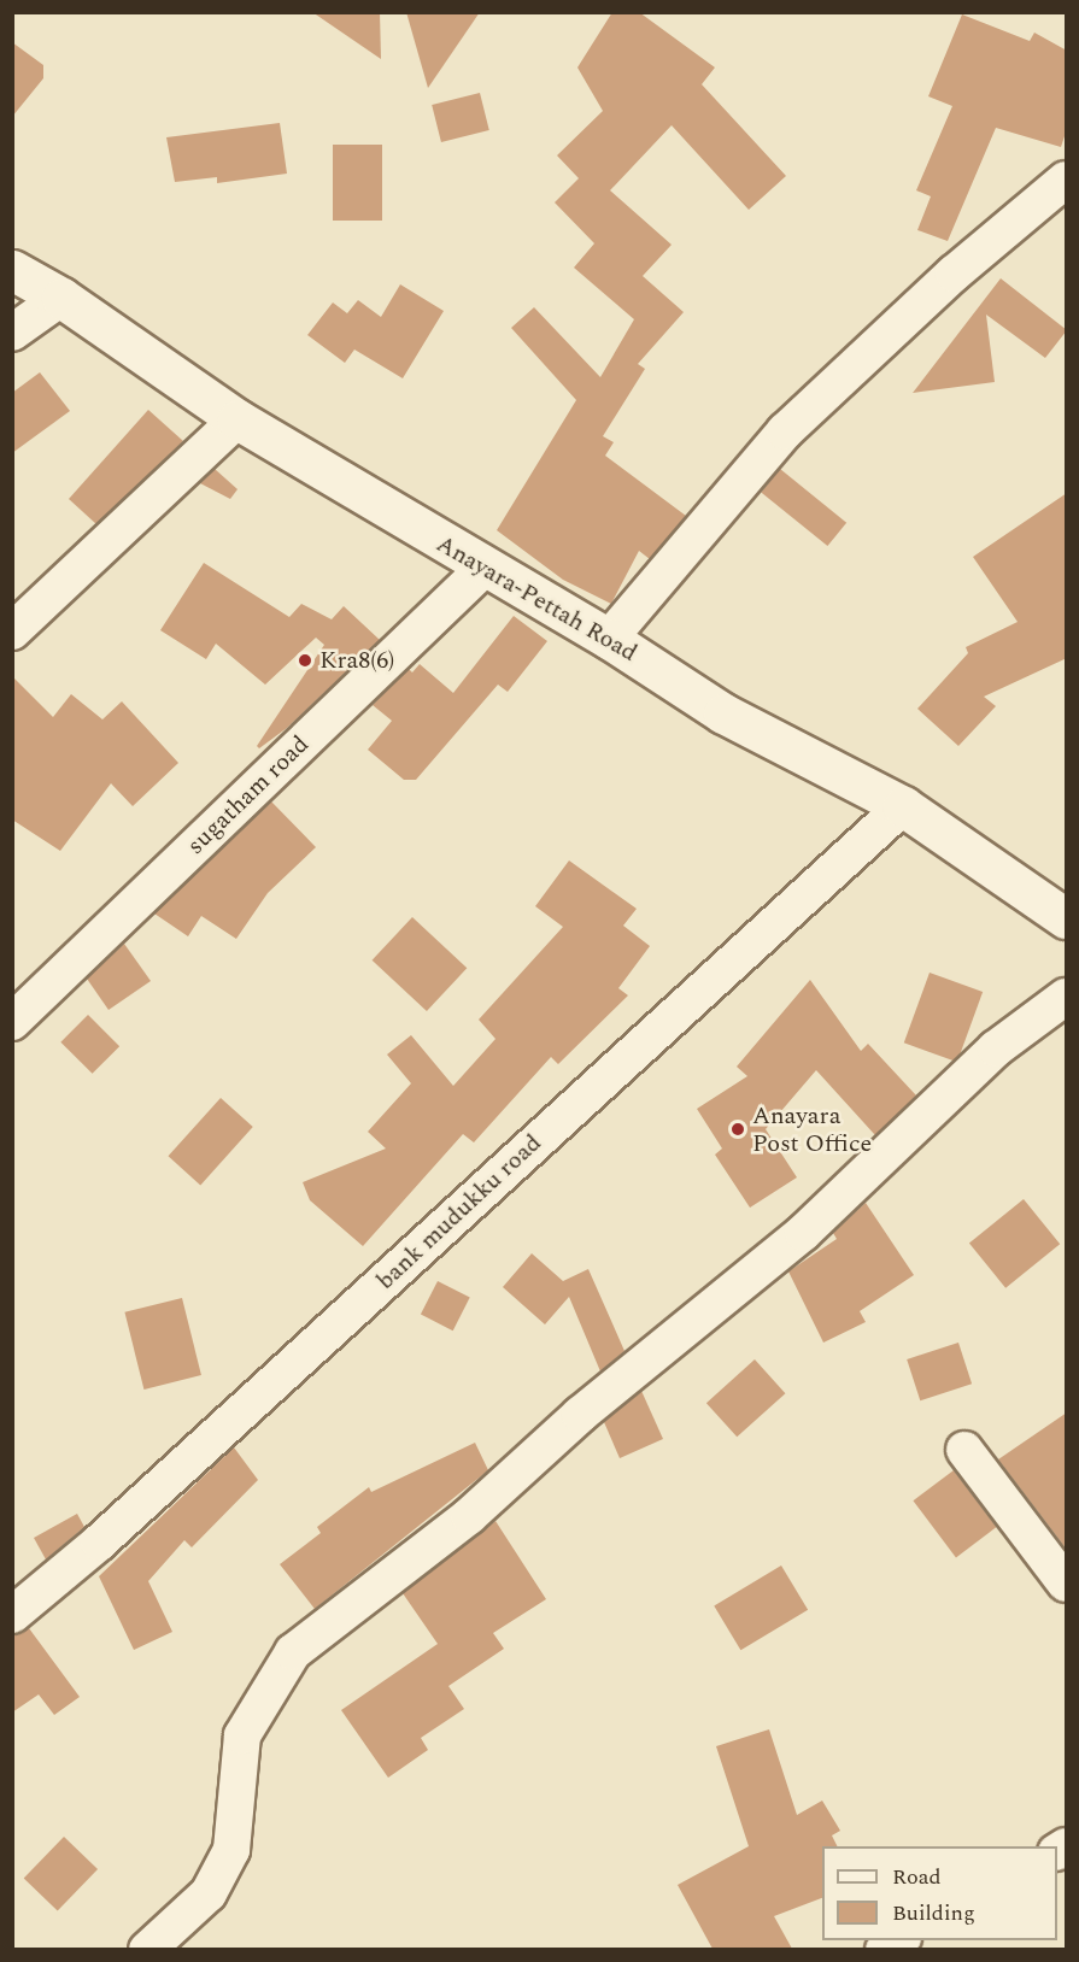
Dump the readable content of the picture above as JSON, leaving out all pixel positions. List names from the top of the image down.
{
  "streets": {
    "main road": ["Anayara-Pettah Road"],
    "street": ["sugatham road", "bank mudukku road"]
  },
  "crossings": [
    ["Anayara-Pettah Road", "sugatham road"],
    ["Anayara-Pettah Road", "bank mudukku road"]
  ],
  "places": ["Kra8(6)", "Anayara Post Office"],
  "legend": ["Road", "Building"]
}
